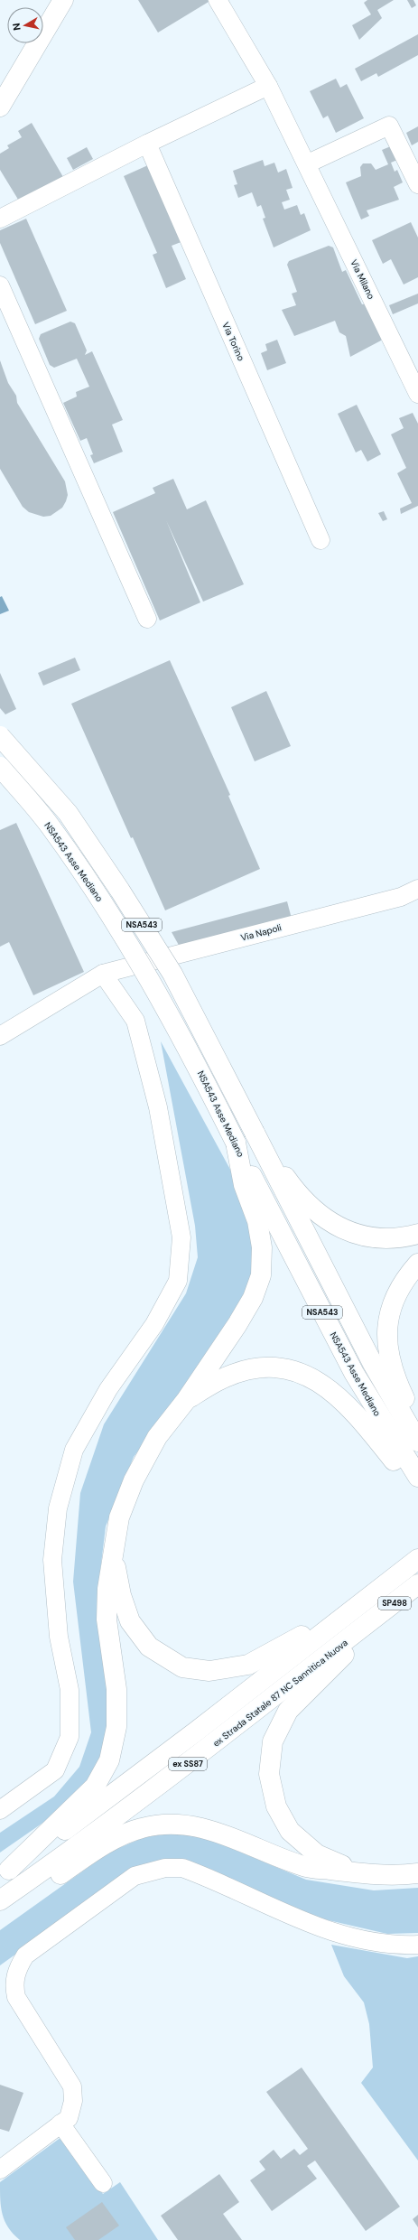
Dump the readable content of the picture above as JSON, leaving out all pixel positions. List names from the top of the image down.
{
  "streets": {
    "main road": [
      "NSA543 Asse Mediano",
      "NSA543",
      "SP498",
      "ex Strada Statale 87 NC Sannitica Nuova",
      "ex SS87"
    ],
    "street": ["Via Milano", "Via Torino", "Via Napoli"]
  },
  "north": "left"
}
